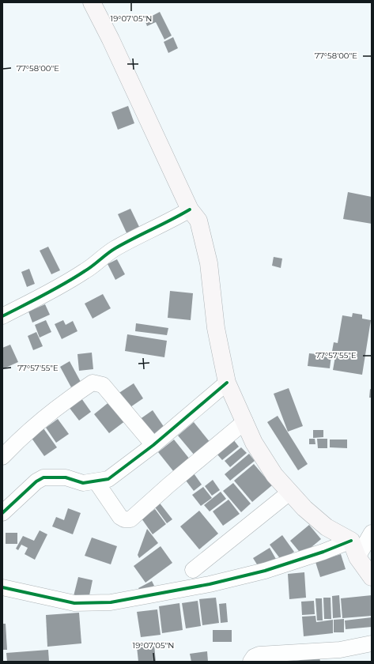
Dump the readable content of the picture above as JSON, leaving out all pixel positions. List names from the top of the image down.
{
  "coordinates": ["19°07'05\"N", "77°58'00\"E", "77°57'55\"E"]
}
